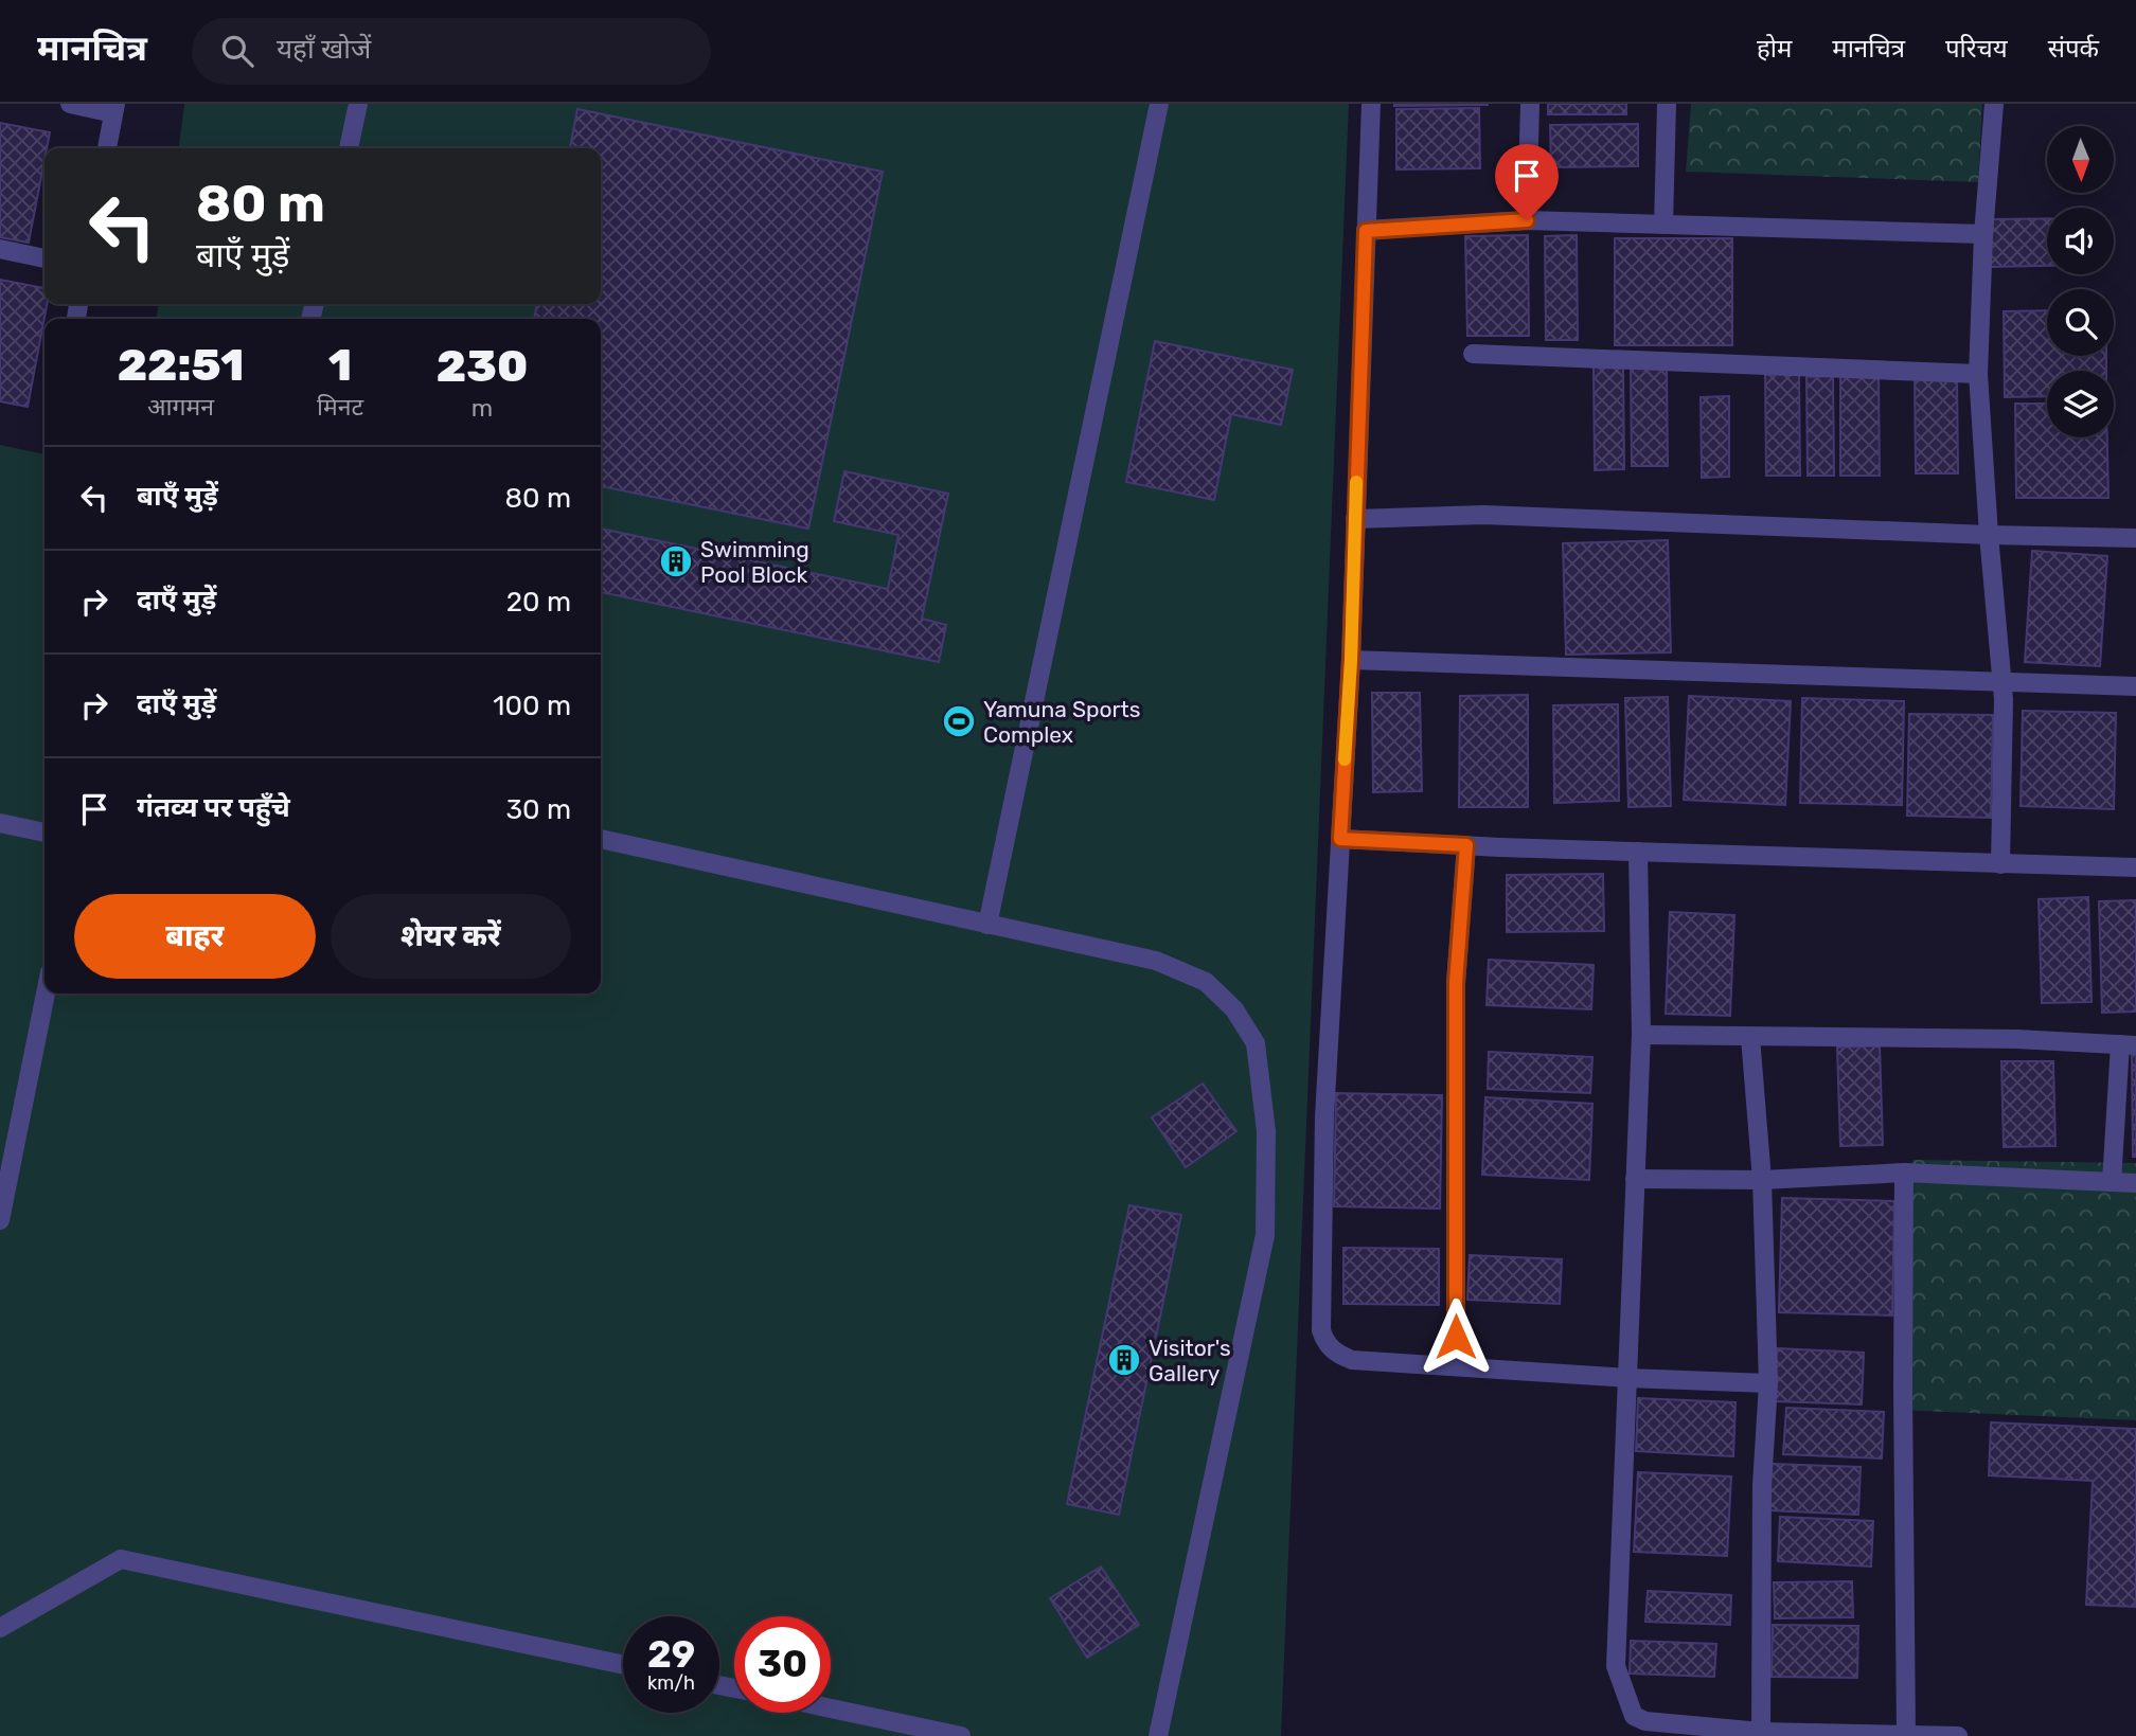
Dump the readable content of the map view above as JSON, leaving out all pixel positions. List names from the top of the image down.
{
  "places": {
    "building": ["Swimming Pool Block", "Visitor's Gallery"],
    "sports": ["Yamuna Sports Complex"]
  },
  "north": "bottom",
  "page": {
    "header": "मानचित्र",
    "search": "यहाँ खोजें",
    "nav": [
      "होम",
      "मानचित्र",
      "परिचय",
      "संपर्क"
    ],
    "turn": ["80 m", "बाएँ मुड़ें"],
    "eta": [
      "22:51",
      "आगमन",
      "1",
      "मिनट",
      "230",
      "m"
    ],
    "list": [
      {
        "name": "बाएँ मुड़ें",
        "value": "80 m"
      },
      {
        "name": "दाएँ मुड़ें",
        "value": "20 m"
      },
      {
        "name": "दाएँ मुड़ें",
        "value": "100 m"
      },
      {
        "name": "गंतव्य पर पहुँचे",
        "value": "30 m"
      }
    ],
    "buttons": ["बाहर", "शेयर करें"],
    "speed": "29 km/h",
    "limit": "30"
  }
}
